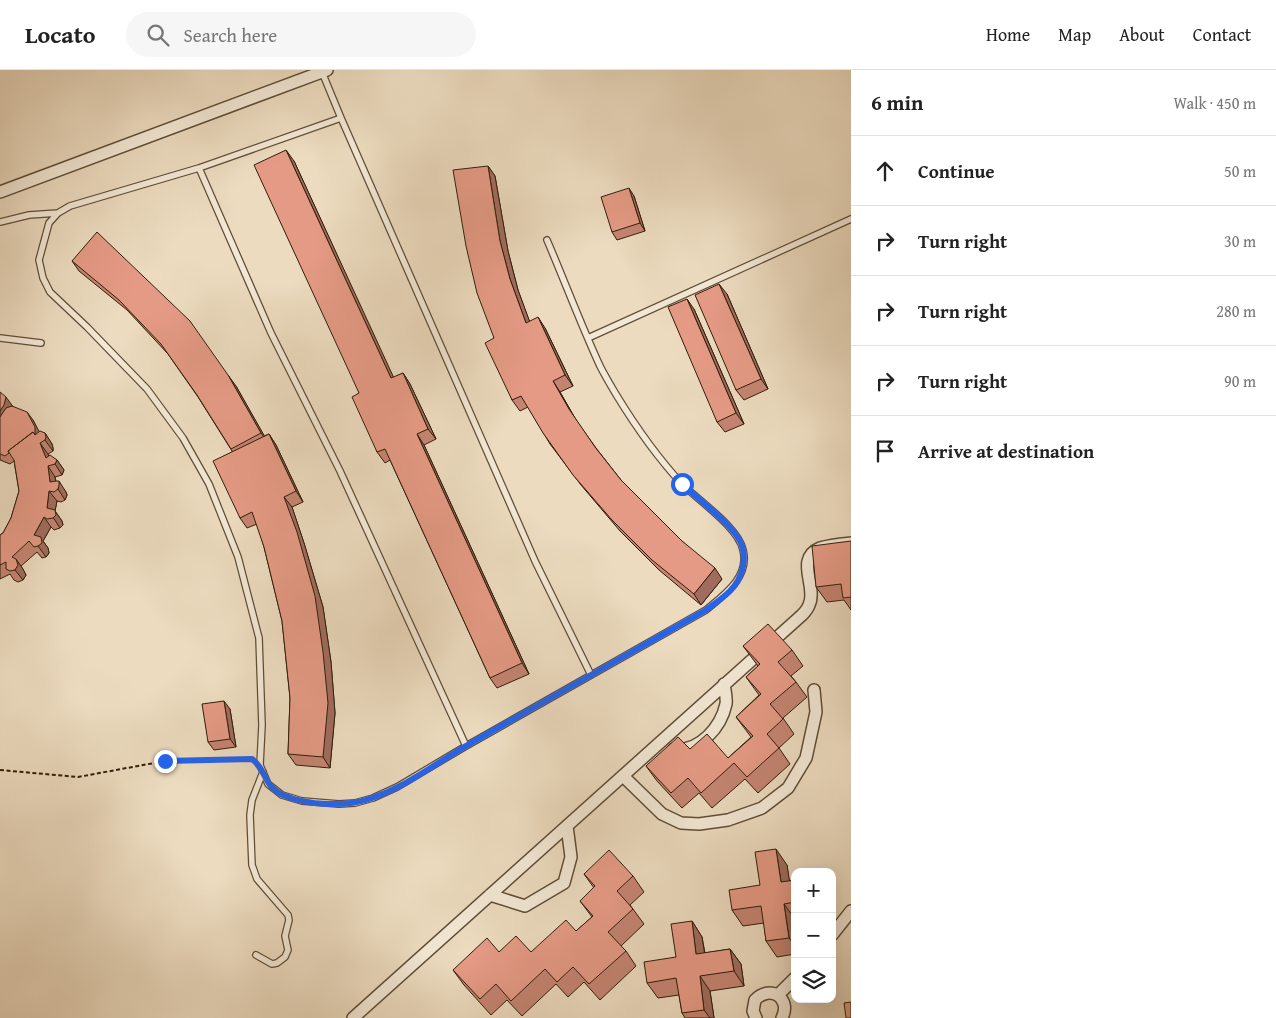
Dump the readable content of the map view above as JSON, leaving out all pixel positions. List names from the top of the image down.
{
  "page": {
    "header": "Locato",
    "search": "Search here",
    "nav": [
      "Home",
      "Map",
      "About",
      "Contact"
    ],
    "heading": ["6 min", "Walk · 450 m"],
    "list": [
      ["Continue", "50 m"],
      ["Turn right", "30 m"],
      ["Turn right", "280 m"],
      ["Turn right", "90 m"],
      "Arrive at destination"
    ],
    "map_buttons": ["+", "−"]
  }
}
